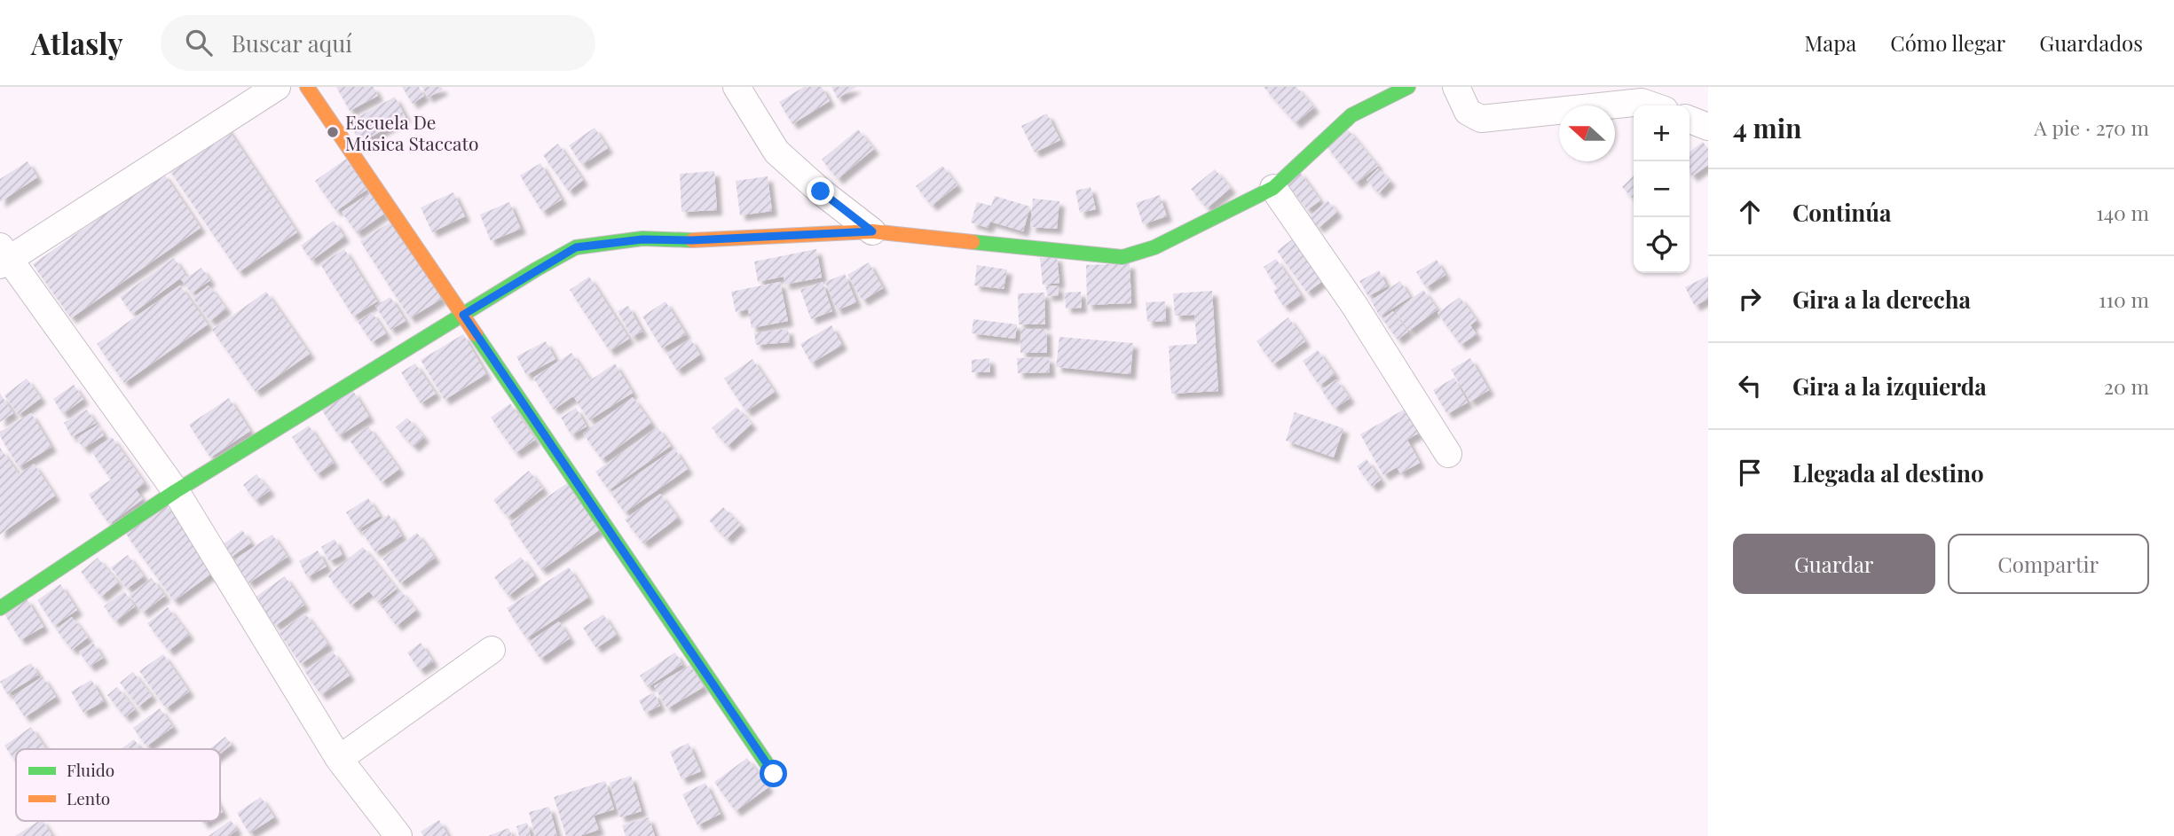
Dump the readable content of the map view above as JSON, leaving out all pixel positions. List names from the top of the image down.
{
  "places": ["Escuela De Música Staccato"],
  "legend": ["Fluido", "Lento"],
  "north": "left",
  "page": {
    "header": "Atlasly",
    "search": "Buscar aquí",
    "nav": ["Mapa", "Cómo llegar", "Guardados"],
    "heading": ["4 min", "A pie · 270 m"],
    "map_buttons": ["+", "−"],
    "list": [
      ["Continúa", "140 m"],
      ["Gira a la derecha", "110 m"],
      ["Gira a la izquierda", "20 m"],
      "Llegada al destino"
    ],
    "buttons": ["Guardar", "Compartir"]
  }
}
